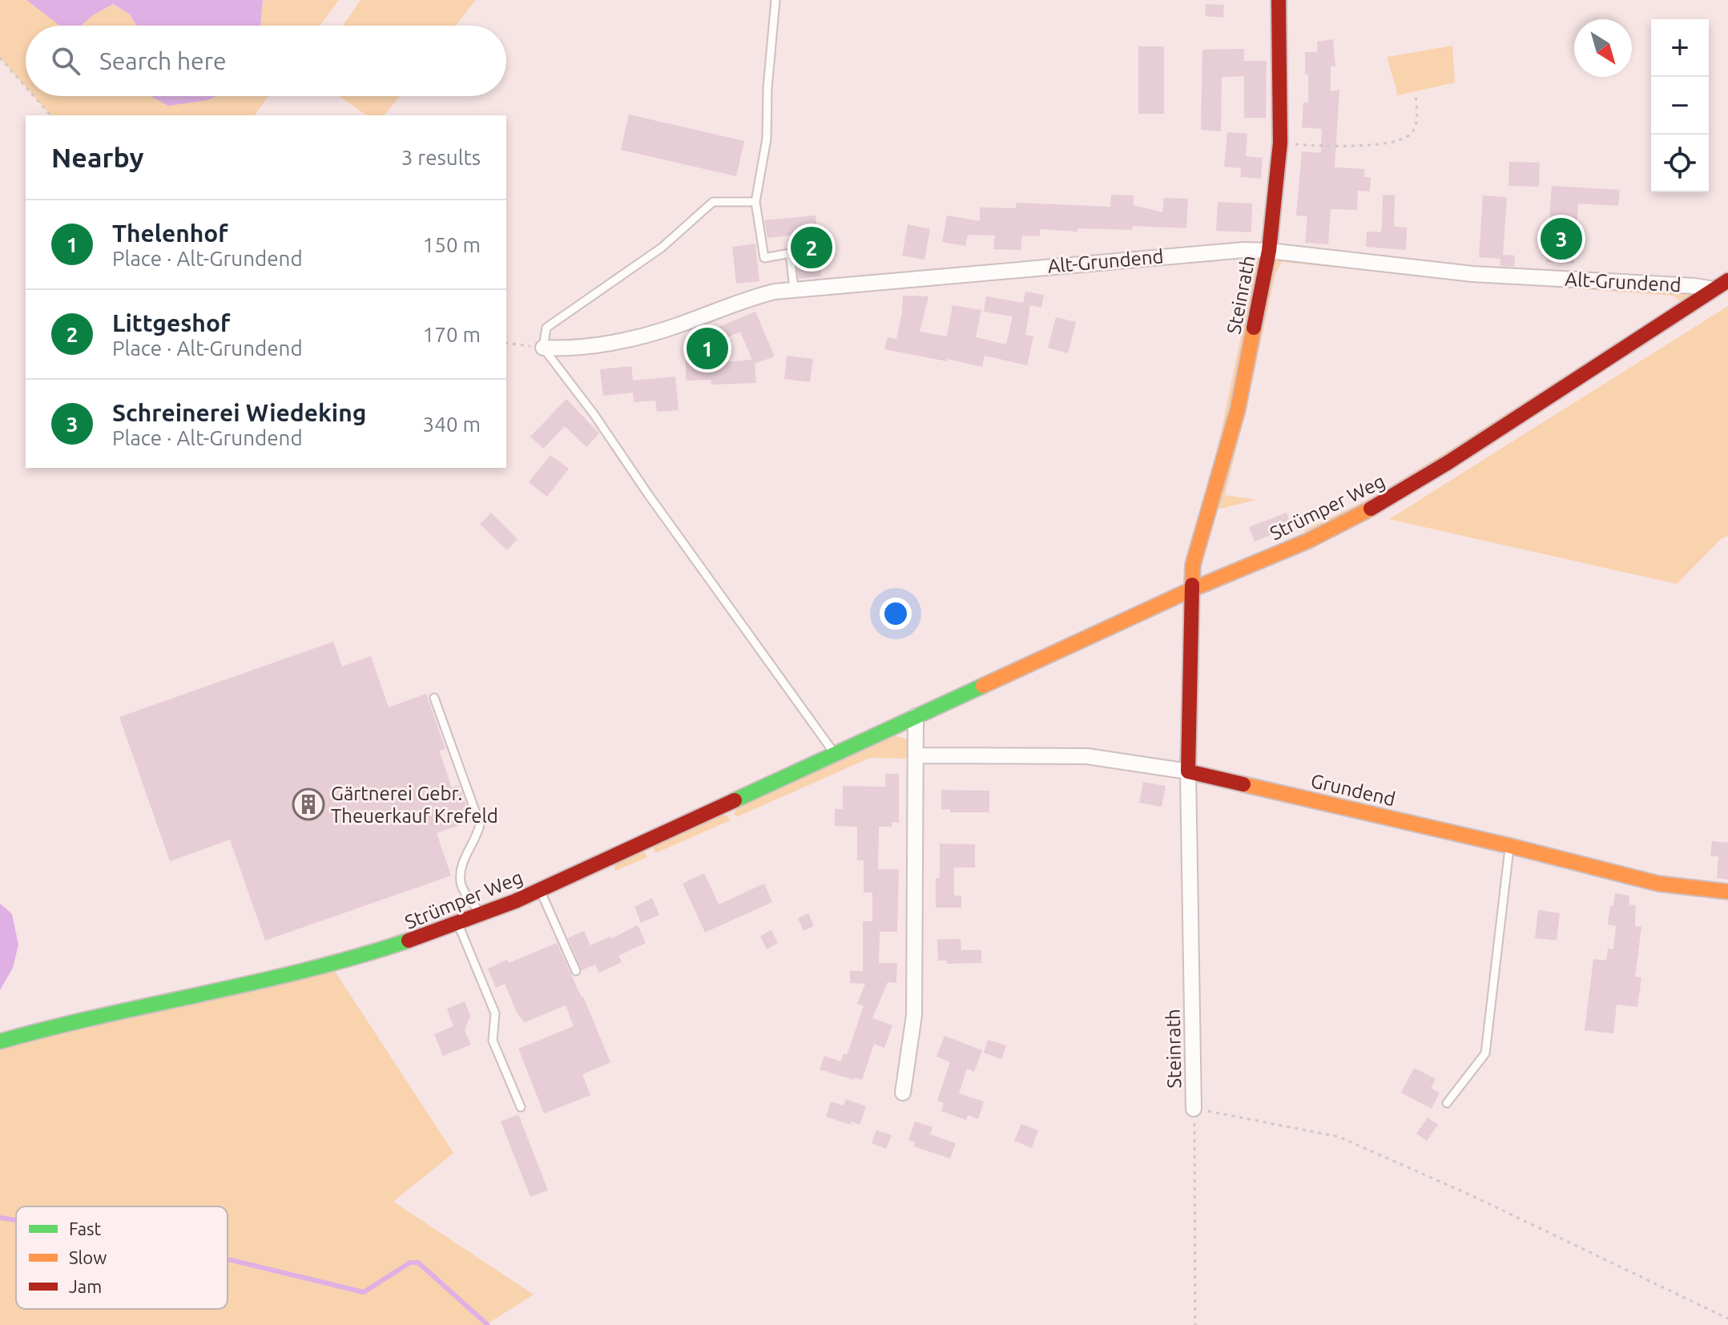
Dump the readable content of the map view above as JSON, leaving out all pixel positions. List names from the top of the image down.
{
  "streets": {
    "street": [
      "Alt-Grundend",
      "Steinrath",
      "Strümper Weg",
      "Grundend"
    ]
  },
  "crossings": [
    ["Alt-Grundend", "Steinrath"],
    ["Alt-Grundend", "Strümper Weg"],
    ["Steinrath", "Strümper Weg"],
    ["Steinrath", "Grundend"]
  ],
  "places": {
    "building": ["Gärtnerei Gebr. Theuerkauf Krefeld"]
  },
  "legend": ["Fast", "Slow", "Jam"],
  "north": "bottom right",
  "page": {
    "map_buttons": ["+", "−"],
    "search": "Search here",
    "heading": ["Nearby", "3 results"],
    "list": [
      {
        "mark": "1",
        "name": "Thelenhof",
        "note": "Place · Alt-Grundend",
        "value": "150 m"
      },
      {
        "mark": "2",
        "name": "Littgeshof",
        "note": "Place · Alt-Grundend",
        "value": "170 m"
      },
      {
        "mark": "3",
        "name": "Schreinerei Wiedeking",
        "note": "Place · Alt-Grundend",
        "value": "340 m"
      }
    ],
    "pins": ["3", "2", "1"]
  }
}
